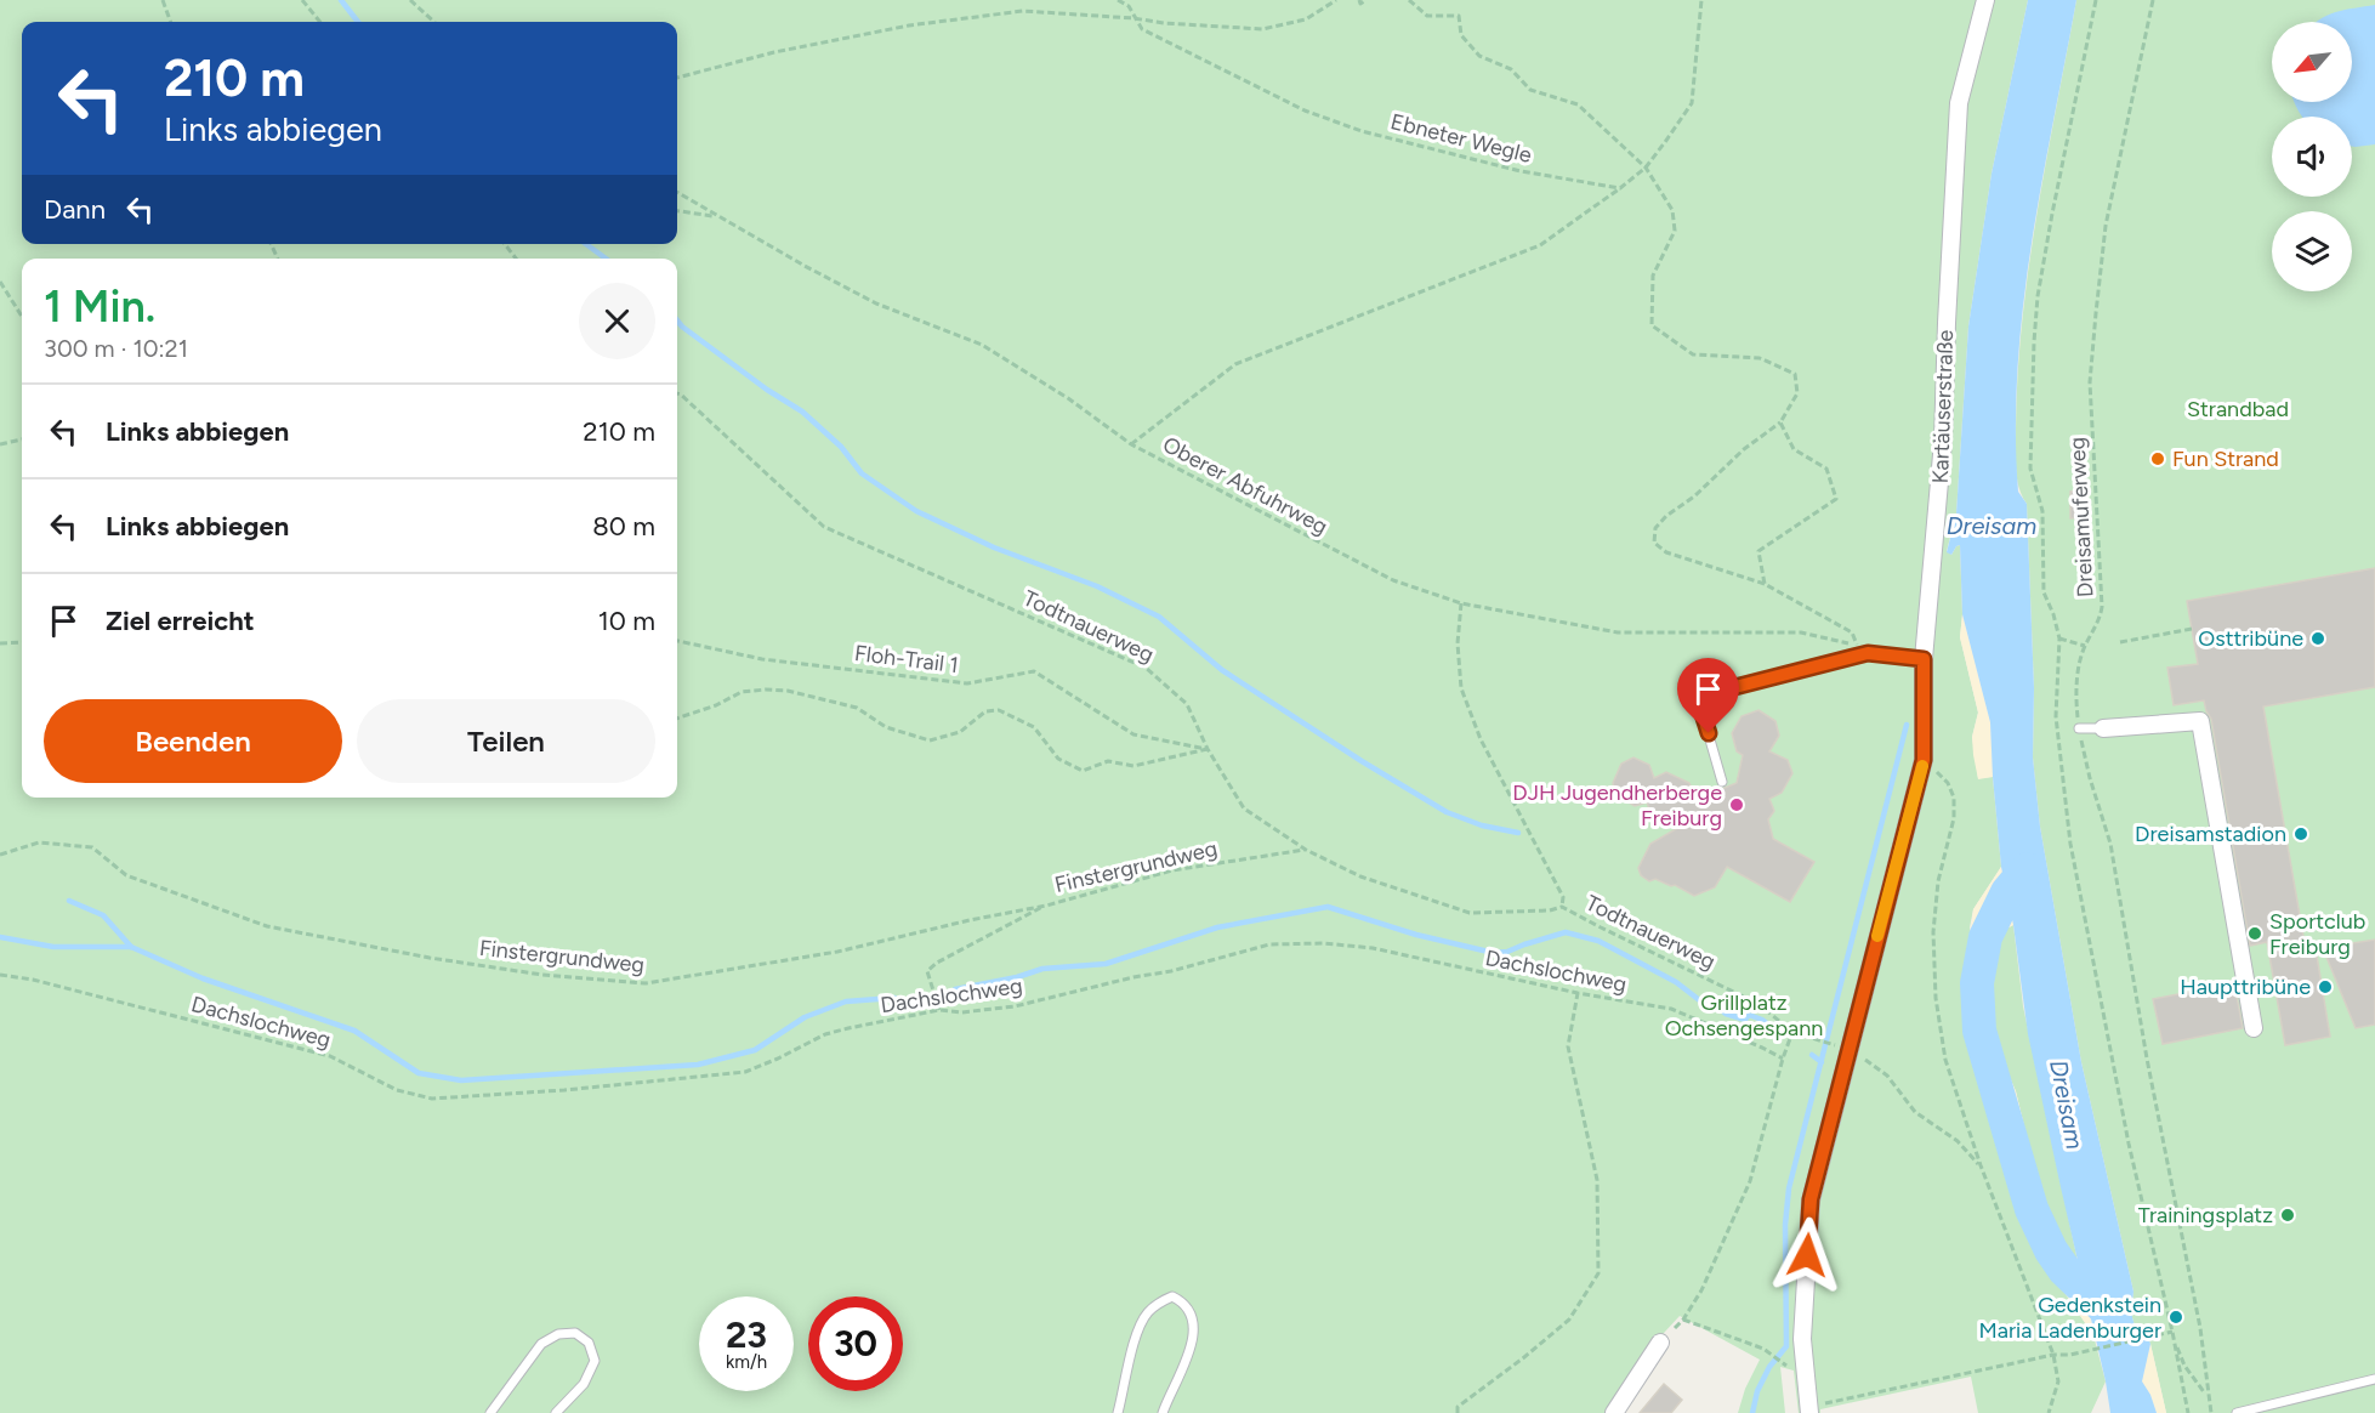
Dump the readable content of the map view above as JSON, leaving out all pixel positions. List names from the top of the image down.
{
  "streets": {
    "street": ["Kartäuserstraße"],
    "path": [
      "Ebneter Wegle",
      "Oberer Abfuhrweg",
      "Dreisamuferweg",
      "Todtnauerweg",
      "Floh-Trail 1",
      "Finstergrundweg",
      "Dachslochweg"
    ]
  },
  "crossings": [
    ["Todtnauerweg", "Floh-Trail 1"],
    ["Todtnauerweg", "Finstergrundweg"]
  ],
  "water": ["Dreisam"],
  "parks": ["Strandbad", "Grillplatz Ochsengespann"],
  "places": [
    "Fun Strand",
    "Osttribüne",
    "DJH Jugendherberge Freiburg",
    "Dreisamstadion",
    "Sportclub Freiburg",
    "Haupttribüne",
    "Trainingsplatz",
    "Gedenkstein Maria Ladenburger"
  ],
  "north": "bottom left",
  "page": {
    "turn": ["210 m", "Links abbiegen"],
    "then": "Dann",
    "heading": ["1 Min.", "300 m · 10:21"],
    "list": [
      {
        "name": "Links abbiegen",
        "value": "210 m"
      },
      {
        "name": "Links abbiegen",
        "value": "80 m"
      },
      {
        "name": "Ziel erreicht",
        "value": "10 m"
      }
    ],
    "buttons": ["Beenden", "Teilen"],
    "speed": "23 km/h",
    "limit": "30"
  }
}
